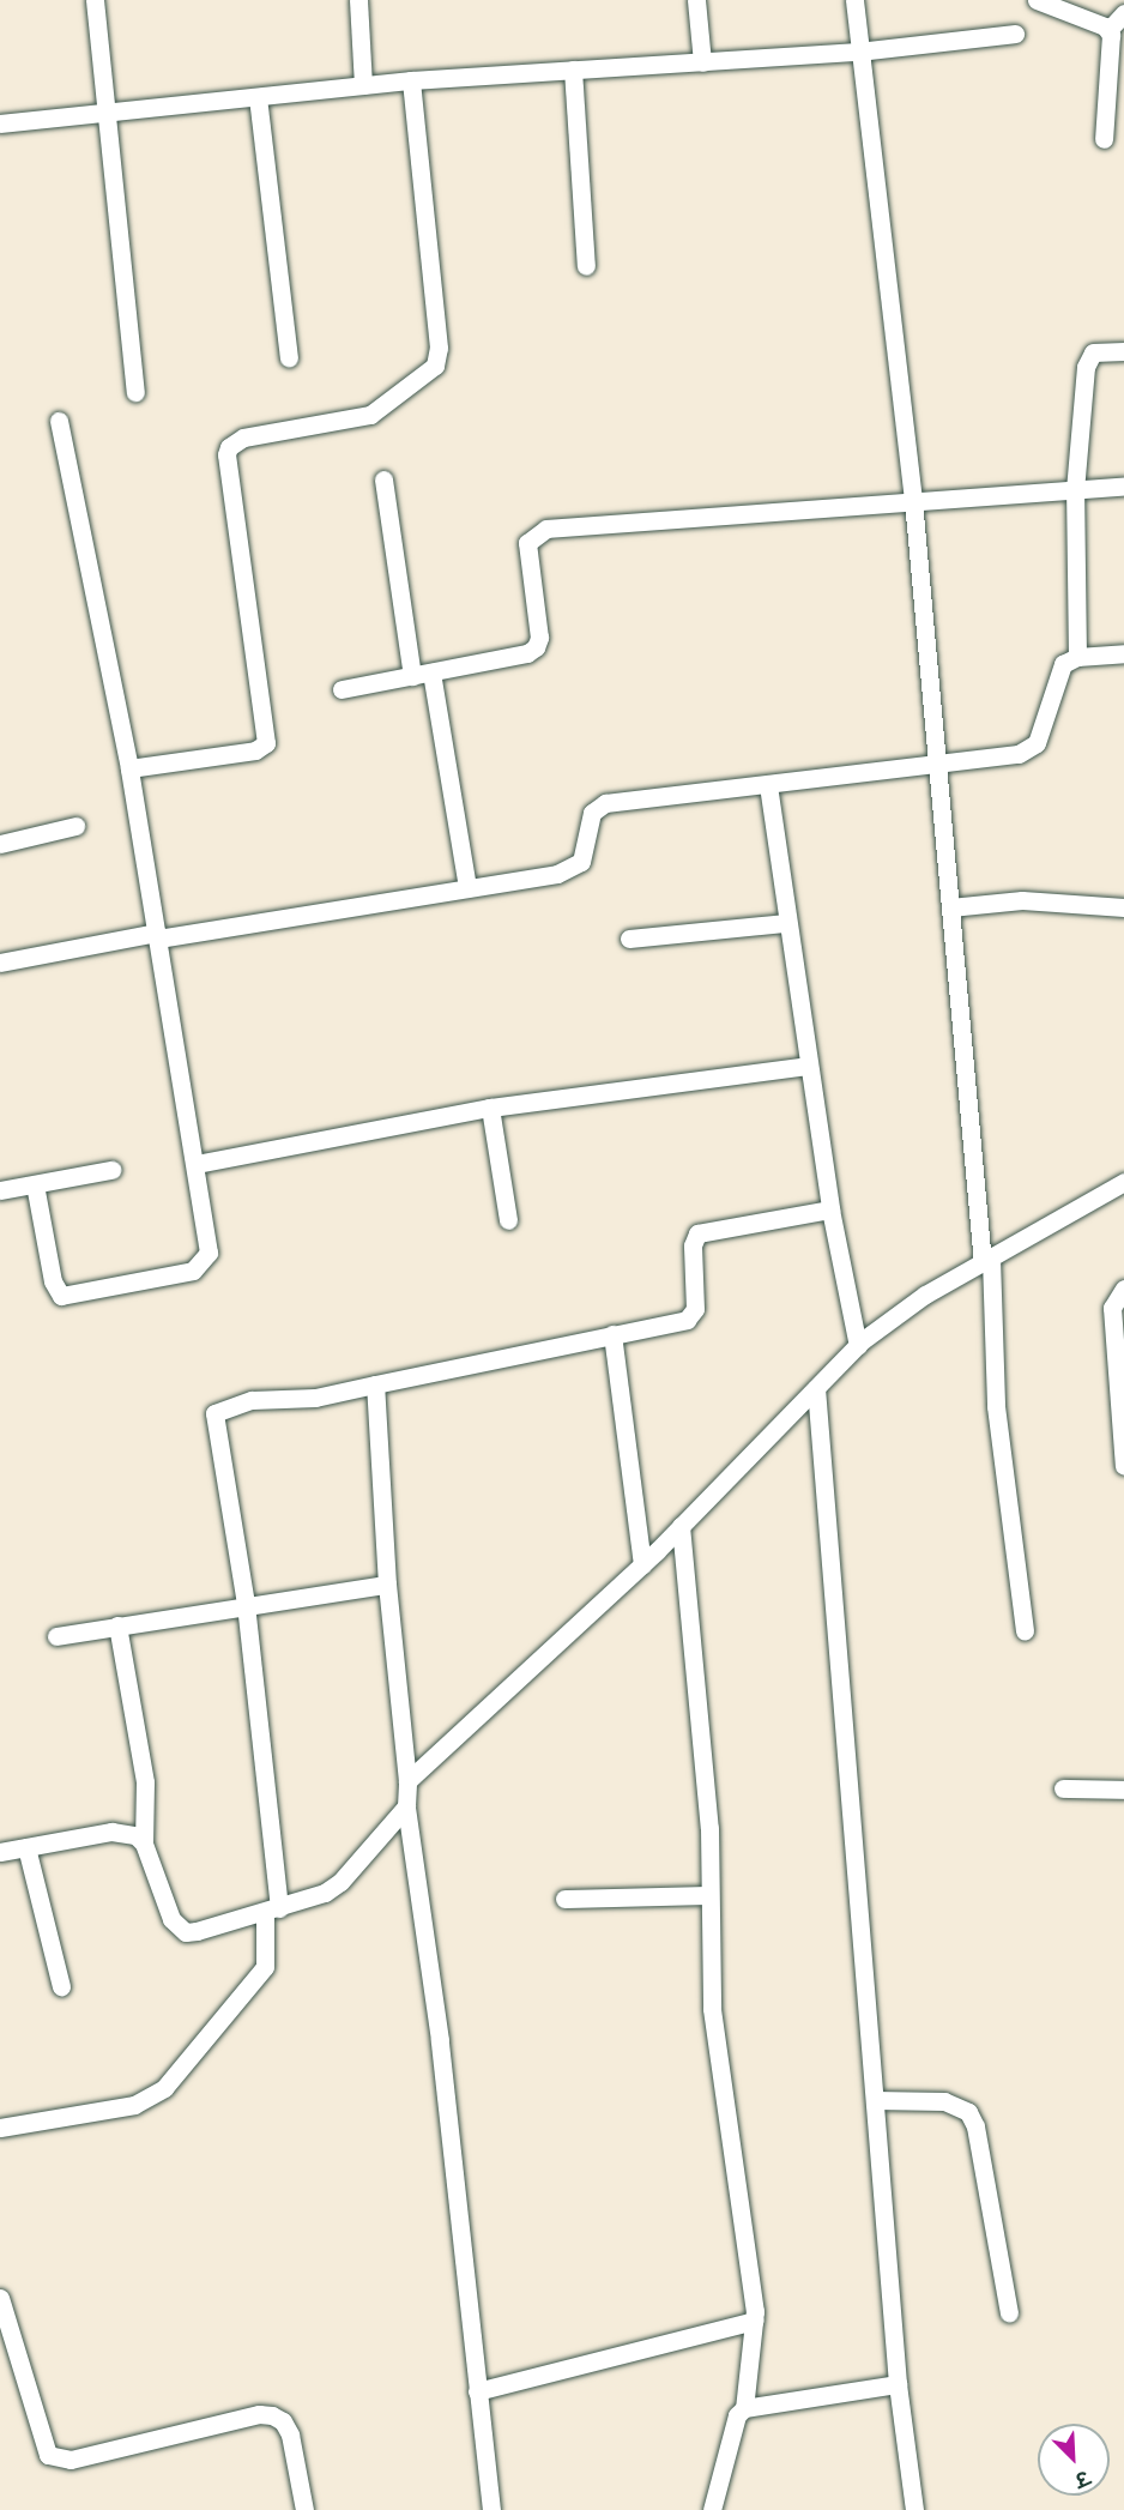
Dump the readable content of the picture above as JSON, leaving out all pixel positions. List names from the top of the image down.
{
  "north": "bottom right"
}
